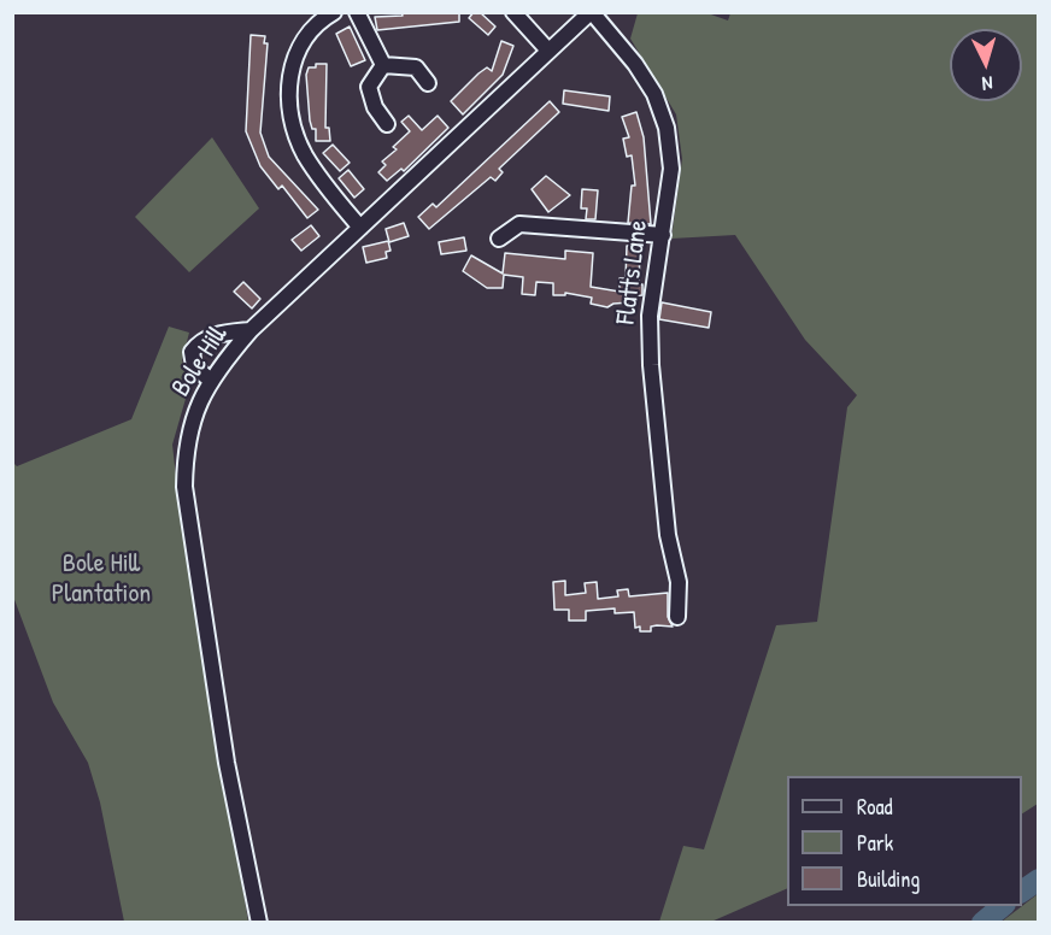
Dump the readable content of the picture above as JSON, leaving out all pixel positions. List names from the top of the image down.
{
  "streets": {
    "street": ["Flatts Lane", "Bole Hill"]
  },
  "crossings": [
    ["Flatts Lane", "Bole Hill"]
  ],
  "parks": ["Bole Hill Plantation"],
  "legend": ["Road", "Park", "Building"],
  "north": "bottom"
}
